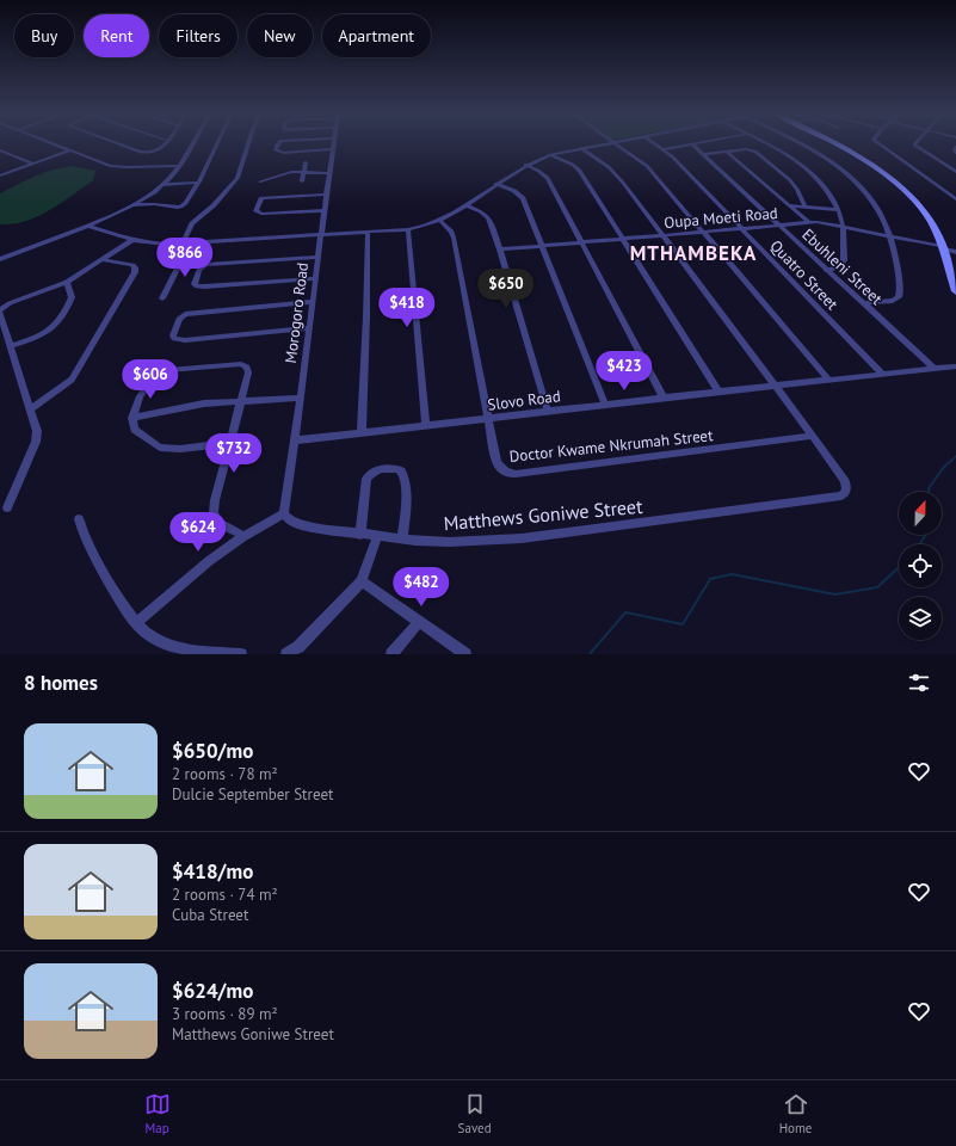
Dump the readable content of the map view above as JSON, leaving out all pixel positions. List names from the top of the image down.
{
  "streets": {
    "street": [
      "Oupa Moeti Road",
      "Ebuhleni Street",
      "Quatro Street",
      "Morogoro Road",
      "Slovo Road",
      "Doctor Kwame Nkrumah Street",
      "Matthews Goniwe Street"
    ]
  },
  "crossings": [
    ["Oupa Moeti Road", "Ebuhleni Street"],
    ["Oupa Moeti Road", "Quatro Street"],
    ["Ebuhleni Street", "Slovo Road"],
    ["Quatro Street", "Slovo Road"],
    ["Morogoro Road", "Slovo Road"],
    ["Morogoro Road", "Matthews Goniwe Street"],
    ["Slovo Road", "Doctor Kwame Nkrumah Street"],
    ["Doctor Kwame Nkrumah Street", "Matthews Goniwe Street"]
  ],
  "districts": ["MTHAMBEKA"],
  "north": "top",
  "page": {
    "chip": [
      "Buy",
      "Rent",
      "Filters",
      "New",
      "Apartment"
    ],
    "price": [
      "$866",
      "$650",
      "$418",
      "$423",
      "$606",
      "$732",
      "$624",
      "$482"
    ],
    "heading": "8 homes",
    "list": [
      {
        "name": "$650/mo",
        "note": "2 rooms · 78 m² · Dulcie September Street"
      },
      {
        "name": "$418/mo",
        "note": "2 rooms · 74 m² · Cuba Street"
      },
      {
        "name": "$624/mo",
        "note": "3 rooms · 89 m² · Matthews Goniwe Street"
      }
    ],
    "tabs": ["Map", "Saved", "Home"]
  }
}
